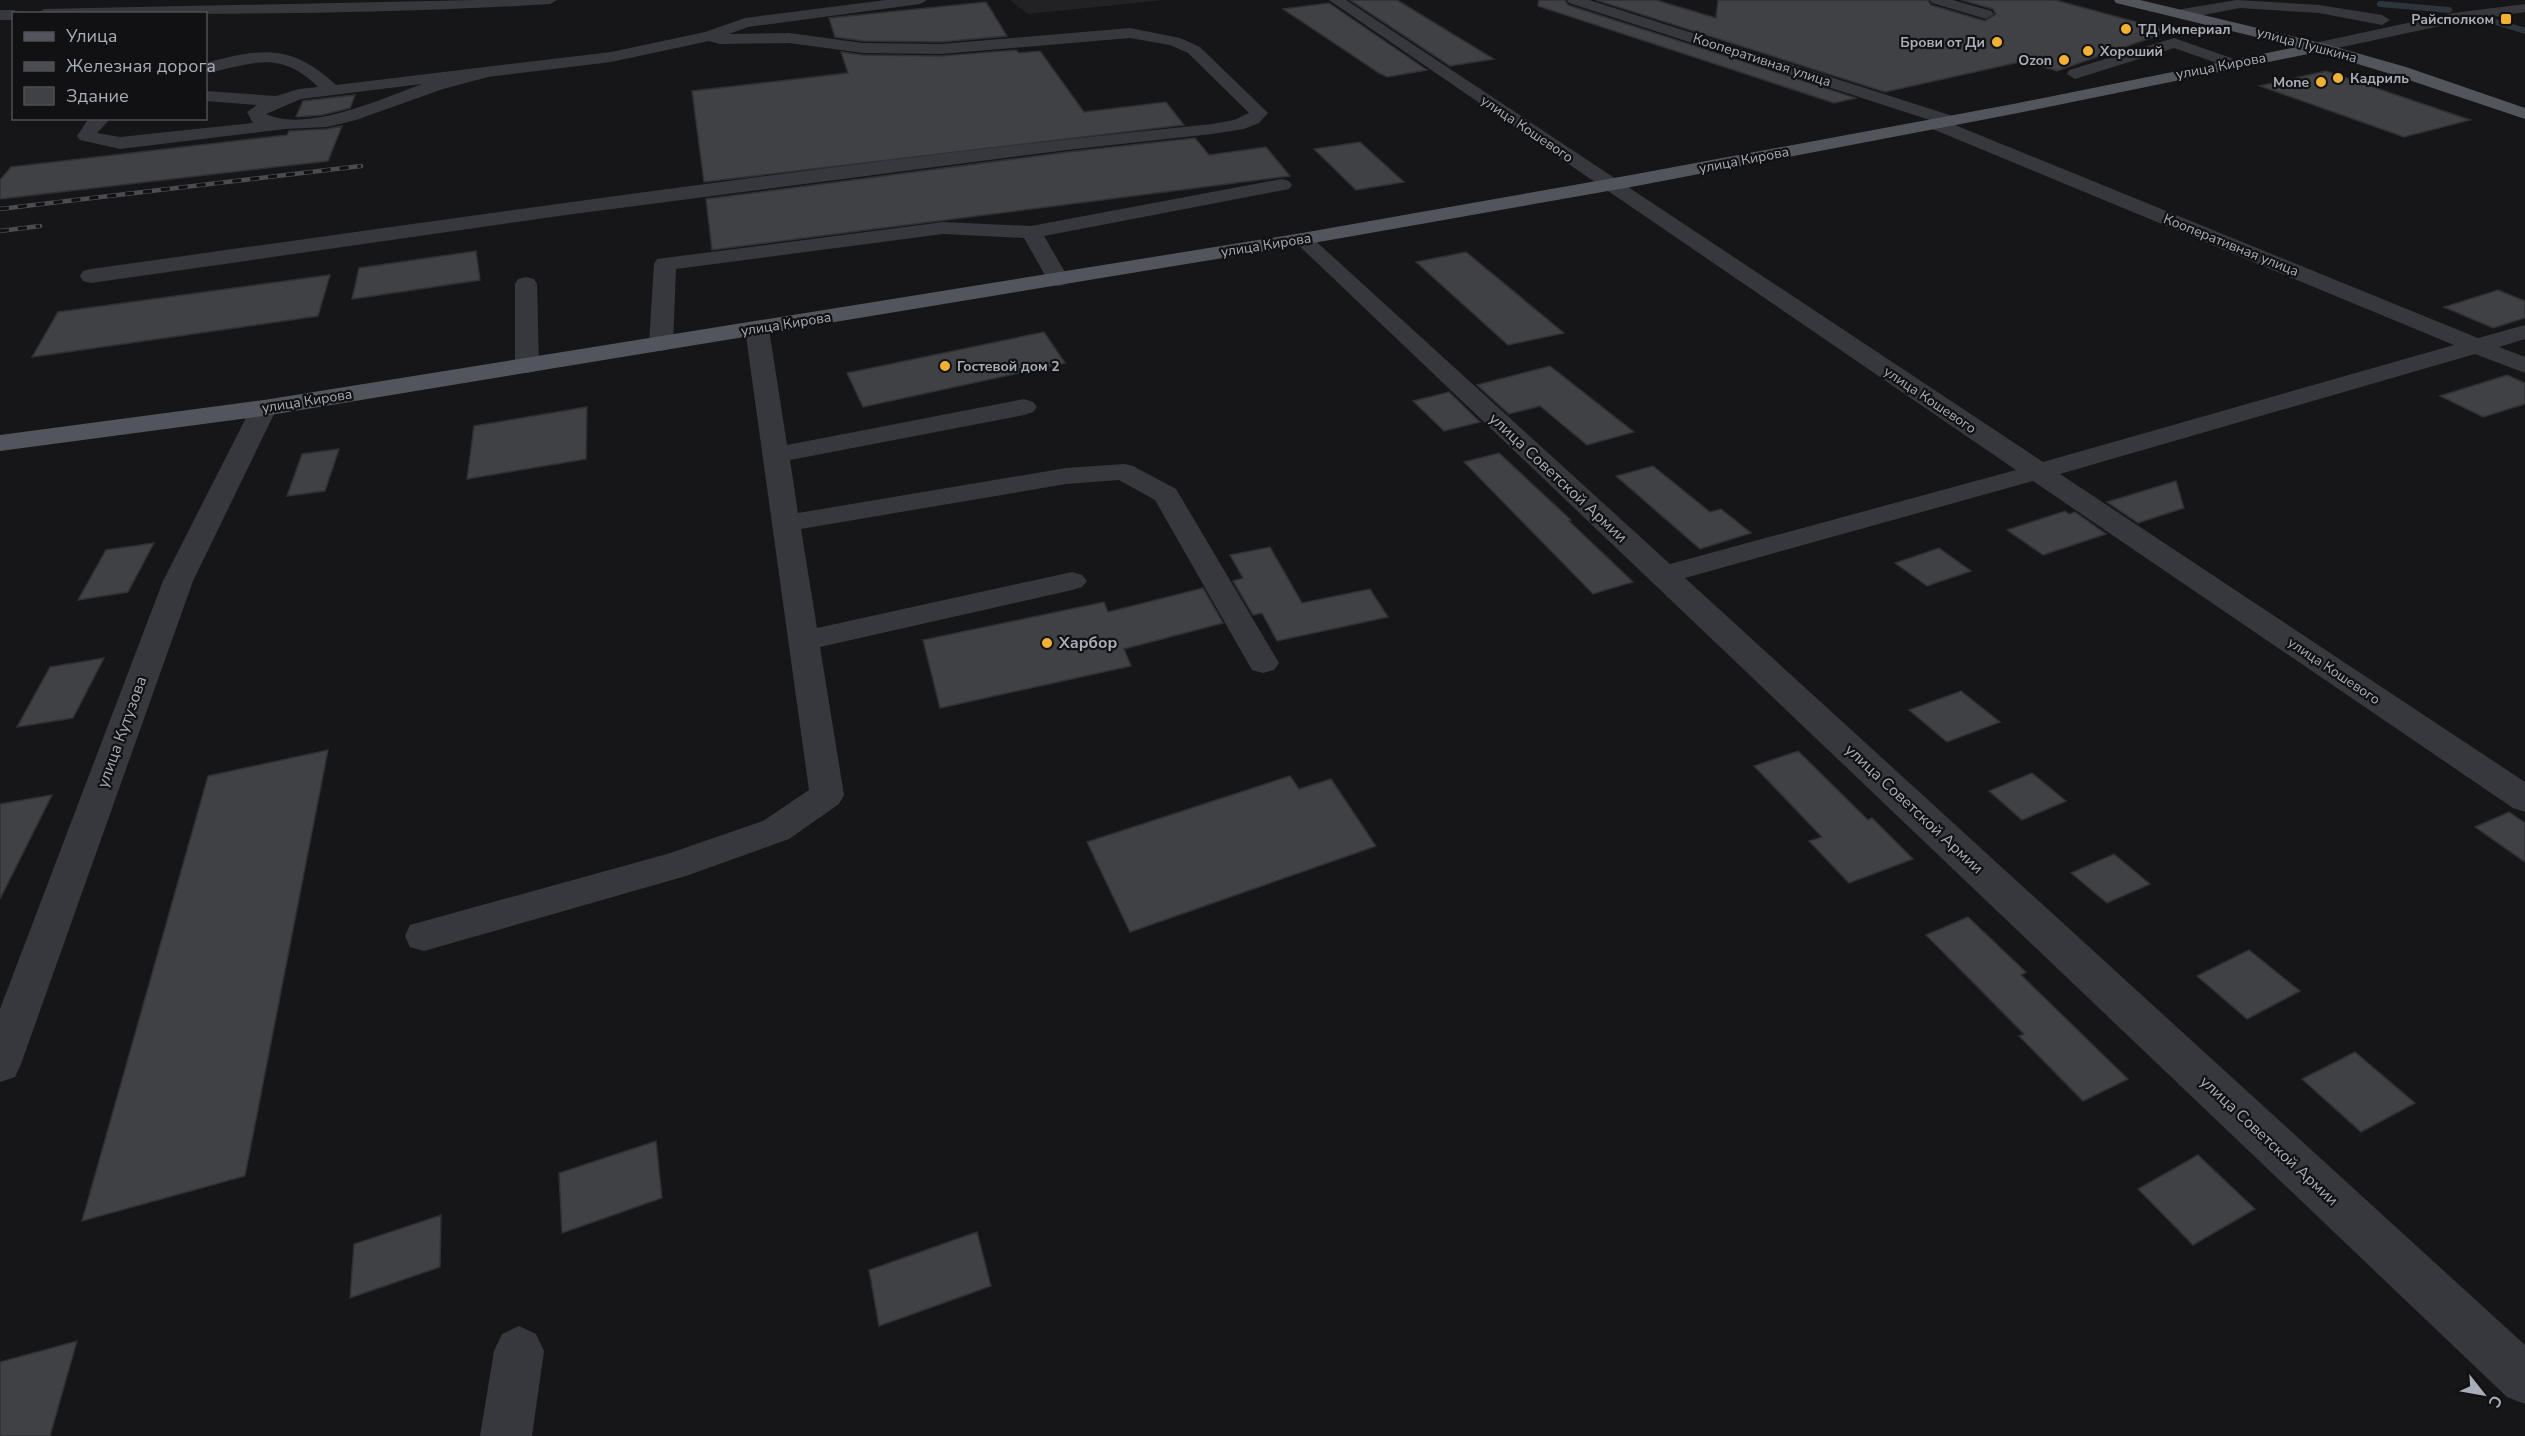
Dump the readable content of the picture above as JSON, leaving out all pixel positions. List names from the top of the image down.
{
  "streets": {
    "main road": ["улица Пушкина", "улица Кирова"],
    "street": [
      "Кооперативная улица",
      "улица Кошевого",
      "улица Советской Армии",
      "улица Кутузова"
    ]
  },
  "crossings": [
    ["улица Пушкина", "улица Кирова"],
    ["Кооперативная улица", "улица Кирова"],
    ["улица Кирова", "улица Кошевого"],
    ["улица Кирова", "улица Советской Армии"],
    ["улица Кирова", "улица Кутузова"]
  ],
  "places": {
    "transit": ["Райсполком"],
    "other": [
      "ТД Империал",
      "Брови от Ди",
      "Хороший",
      "Ozon",
      "Кадриль",
      "Mone",
      "Гостевой дом 2",
      "Харбор"
    ]
  },
  "legend": ["Улица", "Железная дорога", "Здание"],
  "north": "bottom right"
}
